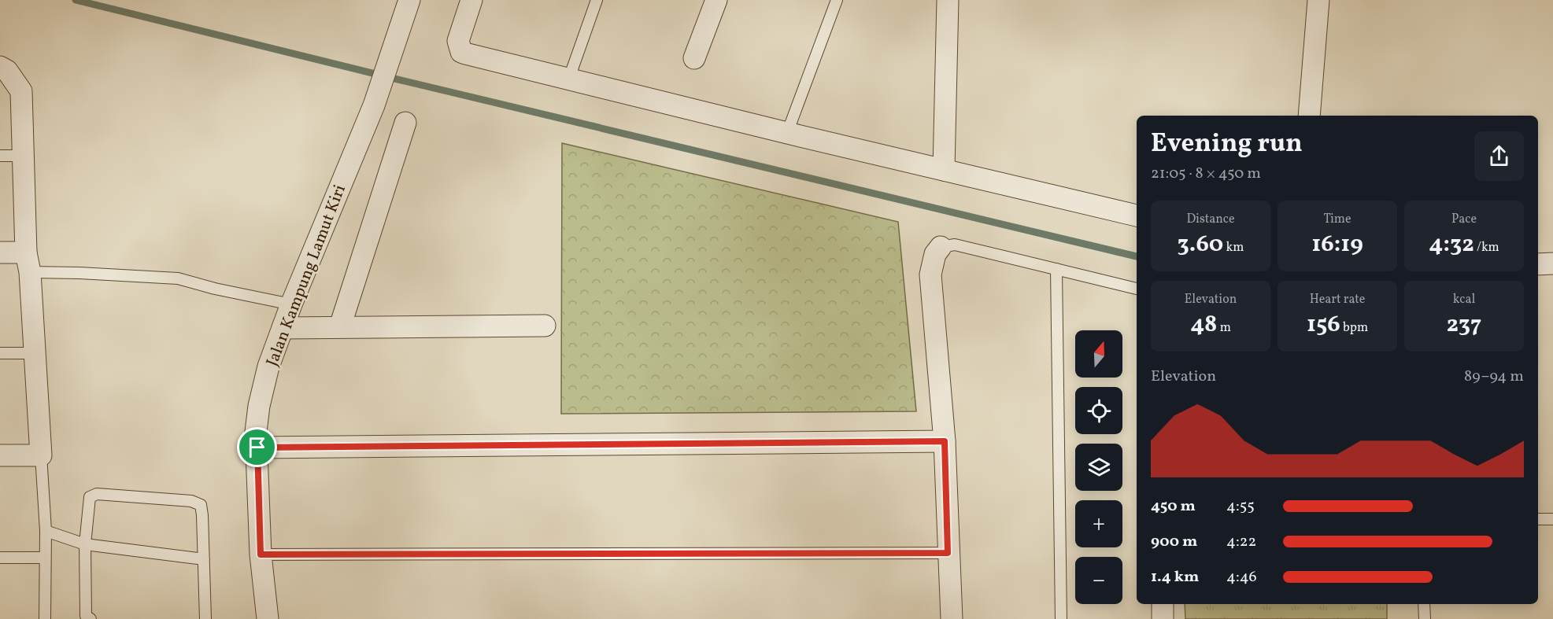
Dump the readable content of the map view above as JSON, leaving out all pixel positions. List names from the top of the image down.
{
  "streets": {
    "street": ["Jalan Kampung Lamut Kiri"]
  },
  "north": "top",
  "page": {
    "heading": ["Evening run", "21:05 · 8 × 450 m"],
    "stats": [
      ["Distance", "3.60 km"],
      ["Time", "16:19"],
      ["Pace", "4:32 /km"],
      ["Elevation", "48 m"],
      ["Heart rate", "156 bpm"],
      ["kcal", "237"]
    ],
    "map_buttons": ["+", "−"],
    "chart": ["Elevation", "89–94 m"],
    "list": [
      {
        "name": "450 m",
        "note": "4:55"
      },
      {
        "name": "900 m",
        "note": "4:22"
      },
      {
        "name": "1.4 km",
        "note": "4:46"
      }
    ]
  }
}
